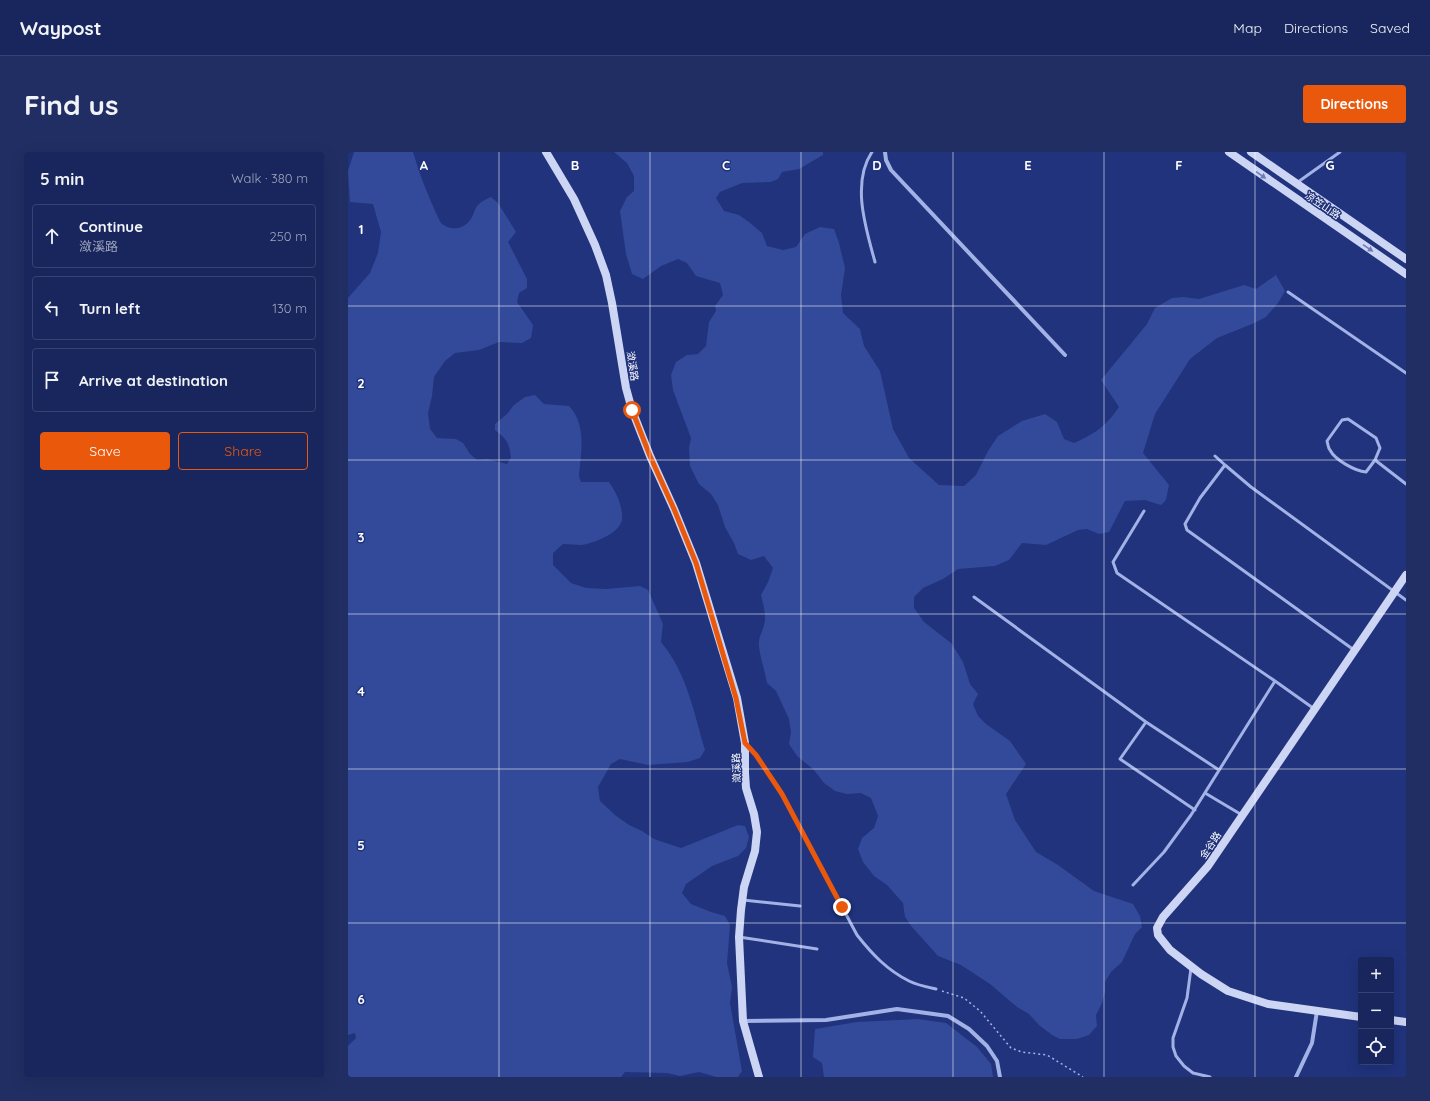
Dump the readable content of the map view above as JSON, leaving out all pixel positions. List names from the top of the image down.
{
  "streets": {
    "street": ["凉笠山路", "潋溪路", "金谷路"]
  },
  "page": {
    "header": "Waypost",
    "nav": ["Map", "Directions", "Saved"],
    "buttons": [
      "Directions",
      ["Save", "Share"]
    ],
    "title": "Find us",
    "heading": ["5 min", "Walk · 380 m"],
    "list": [
      ["Continue", "潋溪路", "250 m"],
      ["Turn left", "130 m"],
      "Arrive at destination"
    ],
    "map_buttons": ["+", "−"]
  },
  "grid": {
    "columns": [
      "A",
      "B",
      "C",
      "D",
      "E",
      "F",
      "G"
    ],
    "rows": [
      "1",
      "2",
      "3",
      "4",
      "5",
      "6"
    ]
  }
}
